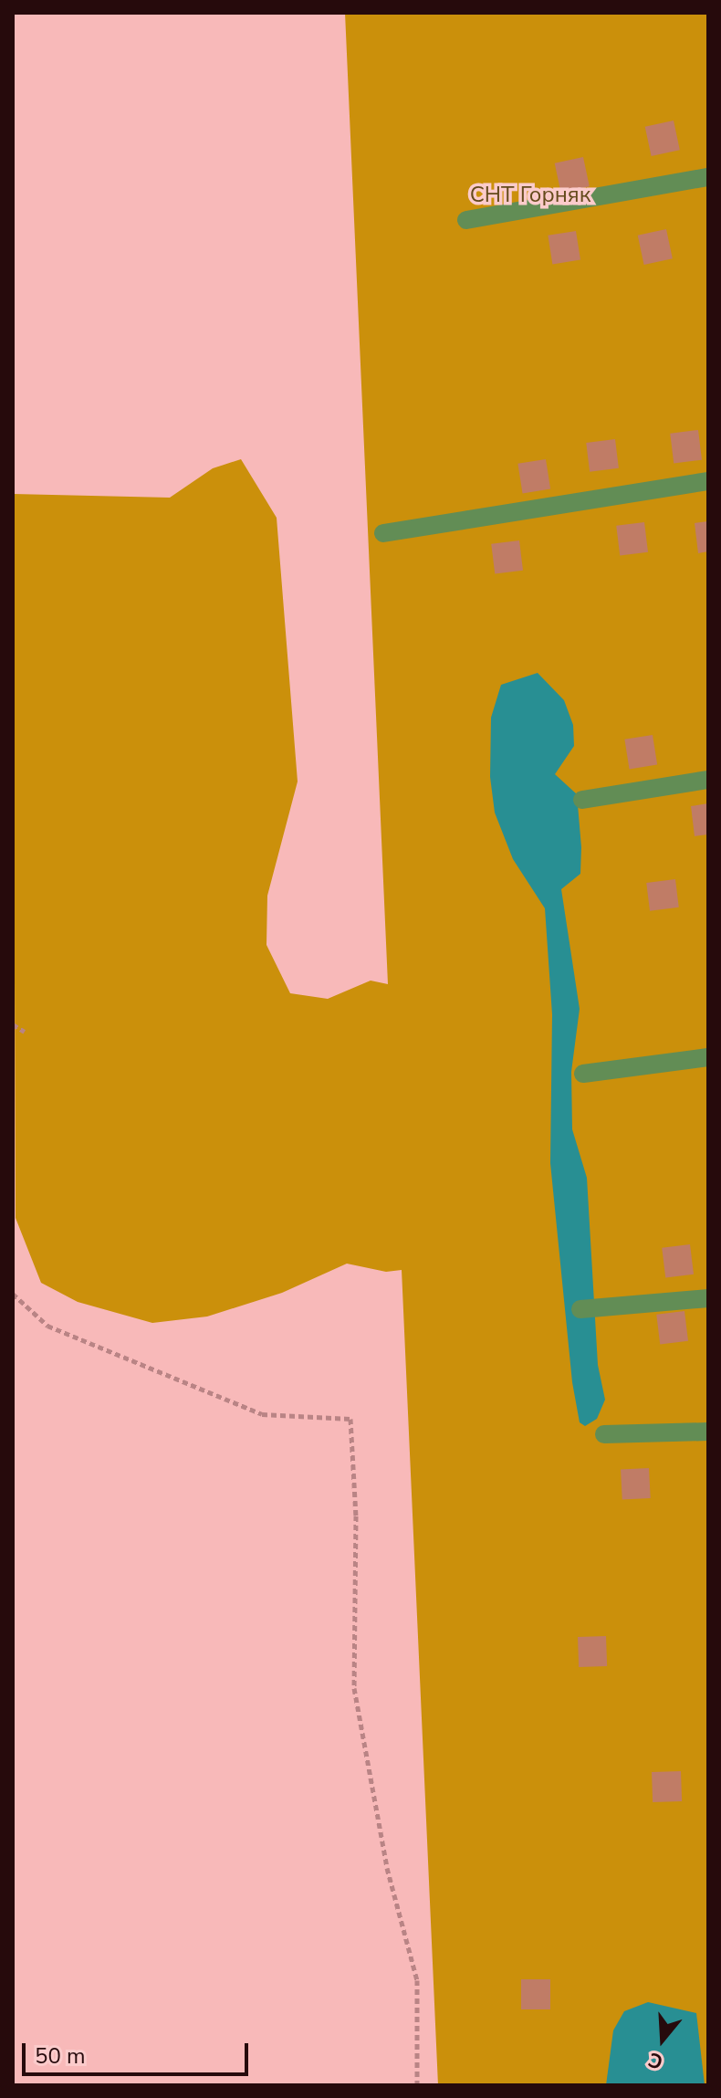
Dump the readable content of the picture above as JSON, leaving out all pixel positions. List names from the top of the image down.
{
  "parks": ["СНТ Горняк"],
  "scale_bar": "50 m",
  "north": "bottom"
}
